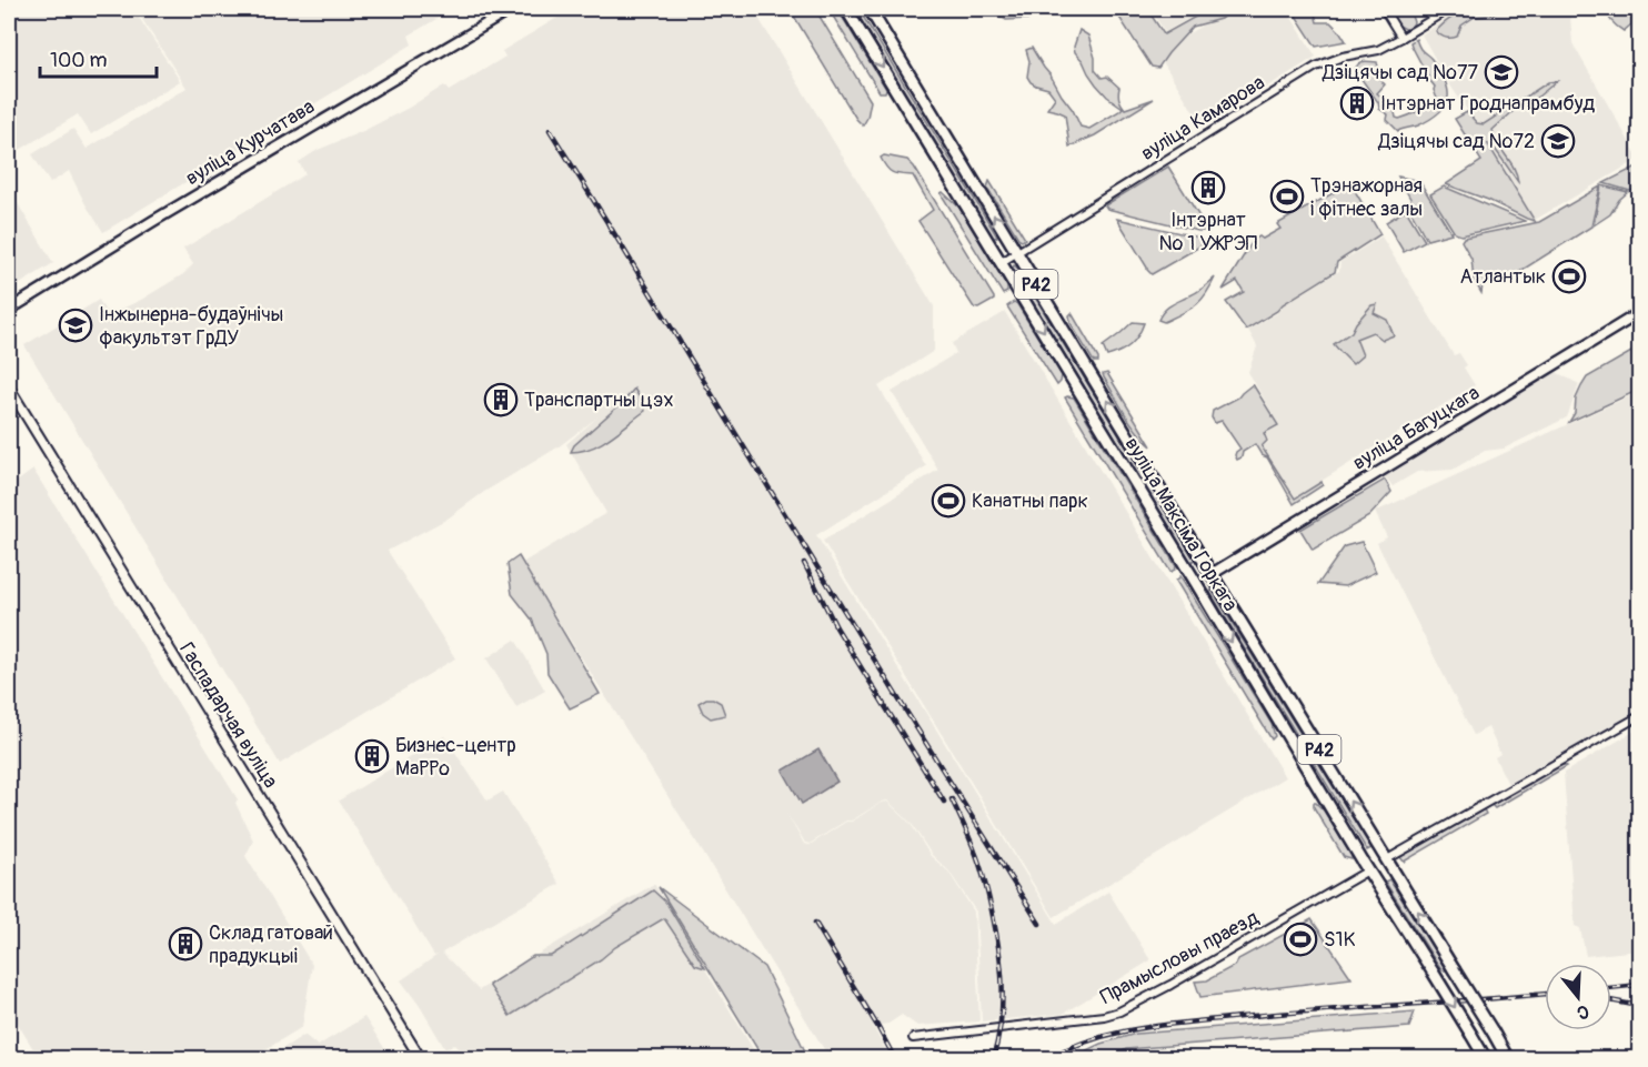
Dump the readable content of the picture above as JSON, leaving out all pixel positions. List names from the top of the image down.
{
  "streets": {
    "main road": [
      "вуліца Курчатава",
      "Р42",
      "вуліца Багуцкага",
      "вуліца Максіма Горкага"
    ],
    "street": ["вуліца Камарова", "Гаспадарчая вуліца", "Прамысловы праезд"]
  },
  "crossings": [
    ["вуліца Камарова", "вуліца Максіма Горкага"],
    ["вуліца Багуцкага", "вуліца Максіма Горкага"],
    ["вуліца Максіма Горкага", "Прамысловы праезд"]
  ],
  "places": {
    "school or university": ["Дзіцячы сад №77", "Дзіцячы сад №72", "Інжынерна-будаўнічы факультэт ГрДУ"],
    "building": [
      "Інтэрнат Гроднапрамбуд",
      "Інтэрнат № 1 УЖРЭП",
      "Транспартны цэх",
      "Бизнес-центр МаРРо",
      "Склад гатовай прадукцыі"
    ],
    "sports": [
      "Трэнажорная і фітнес залы",
      "Атлантык",
      "Канатны парк",
      "S1K"
    ]
  },
  "scale_bar": "100 m",
  "north": "bottom"
}
